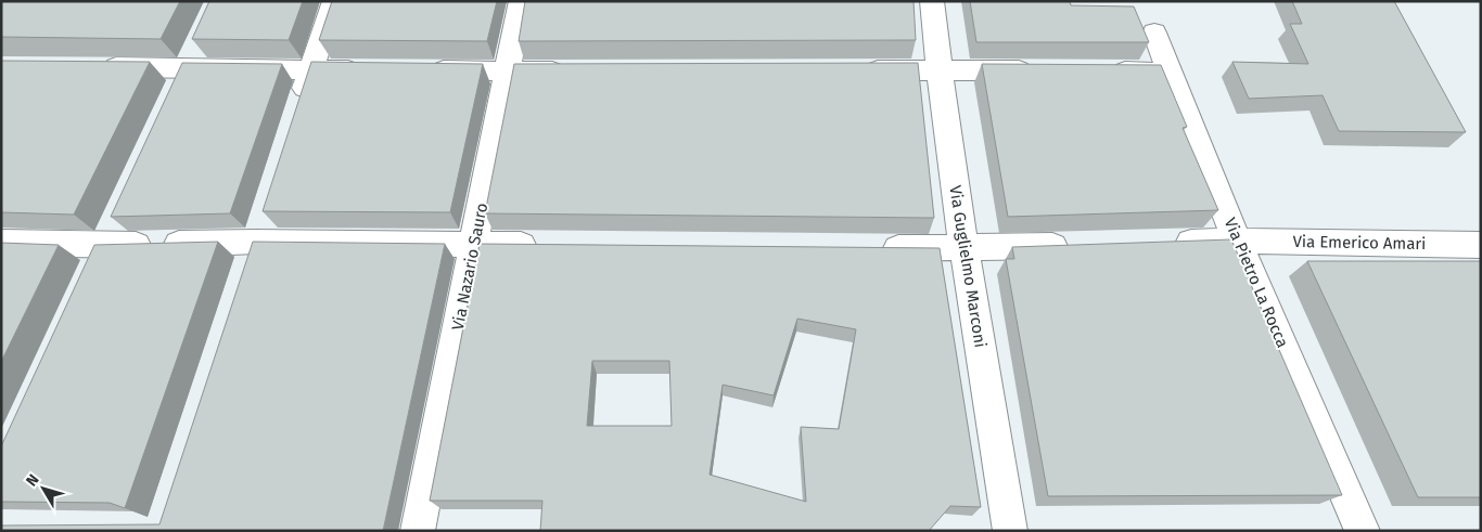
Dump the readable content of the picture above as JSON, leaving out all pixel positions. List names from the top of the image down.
{
  "streets": {
    "street": [
      "Via Emerico Amari",
      "Via Nazario Sauro",
      "Via Guglielmo Marconi",
      "Via Pietro La Rocca"
    ]
  },
  "crossings": [
    ["Via Emerico Amari", "Via Pietro La Rocca"]
  ],
  "north": "top left"
}
